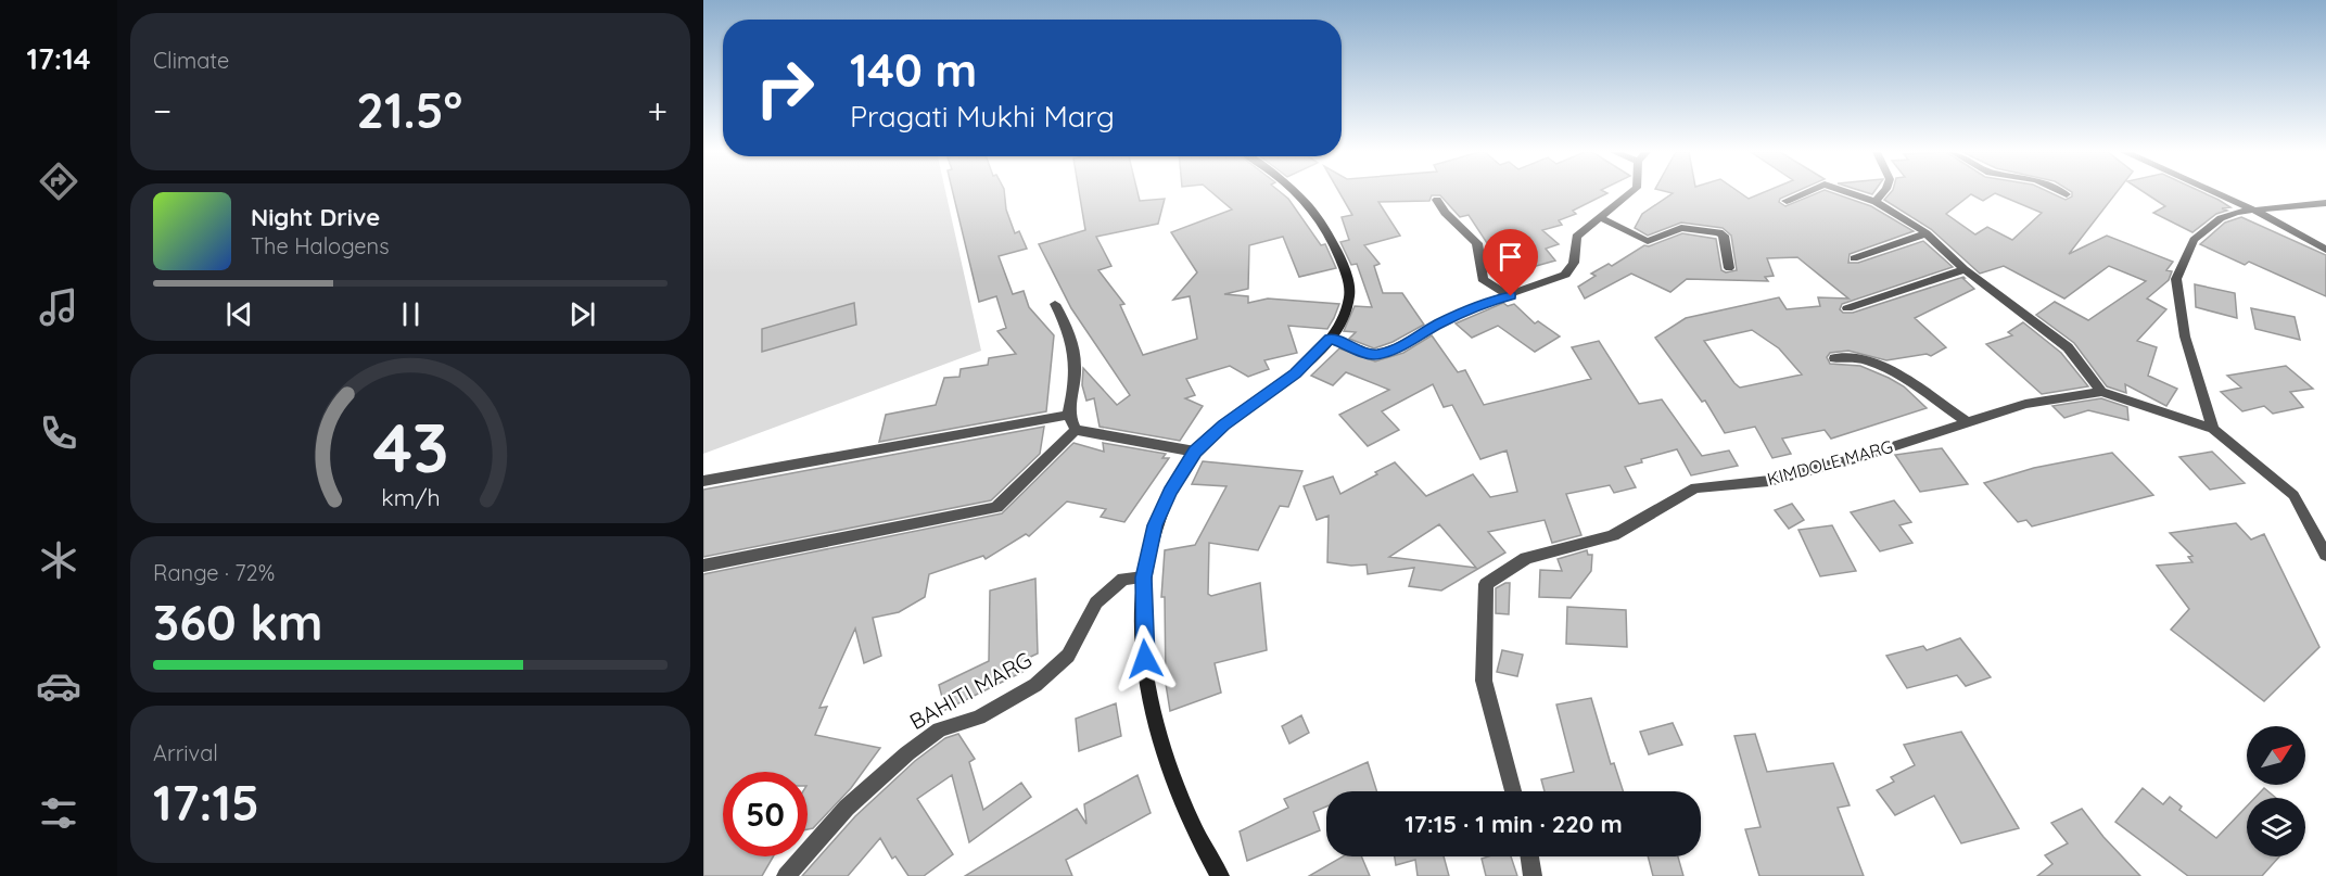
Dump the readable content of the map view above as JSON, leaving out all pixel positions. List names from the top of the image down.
{
  "streets": {
    "street": ["KIMDOLE MARG", "BAHITI MARG"]
  },
  "north": "top right",
  "page": {
    "tabs": "17:14",
    "tile": [
      "Climate",
      ["Range · 72%", "360 km"],
      ["Arrival", "17:15"]
    ],
    "turn": ["140 m", "Pragati Mukhi Marg"],
    "heat": ["−", "21.5°", "+"],
    "song": ["Night Drive", "The Halogens"],
    "limit": "50",
    "trip": "17:15 · 1 min · 220 m",
    "gauge": ["43", "km/h"]
  }
}
